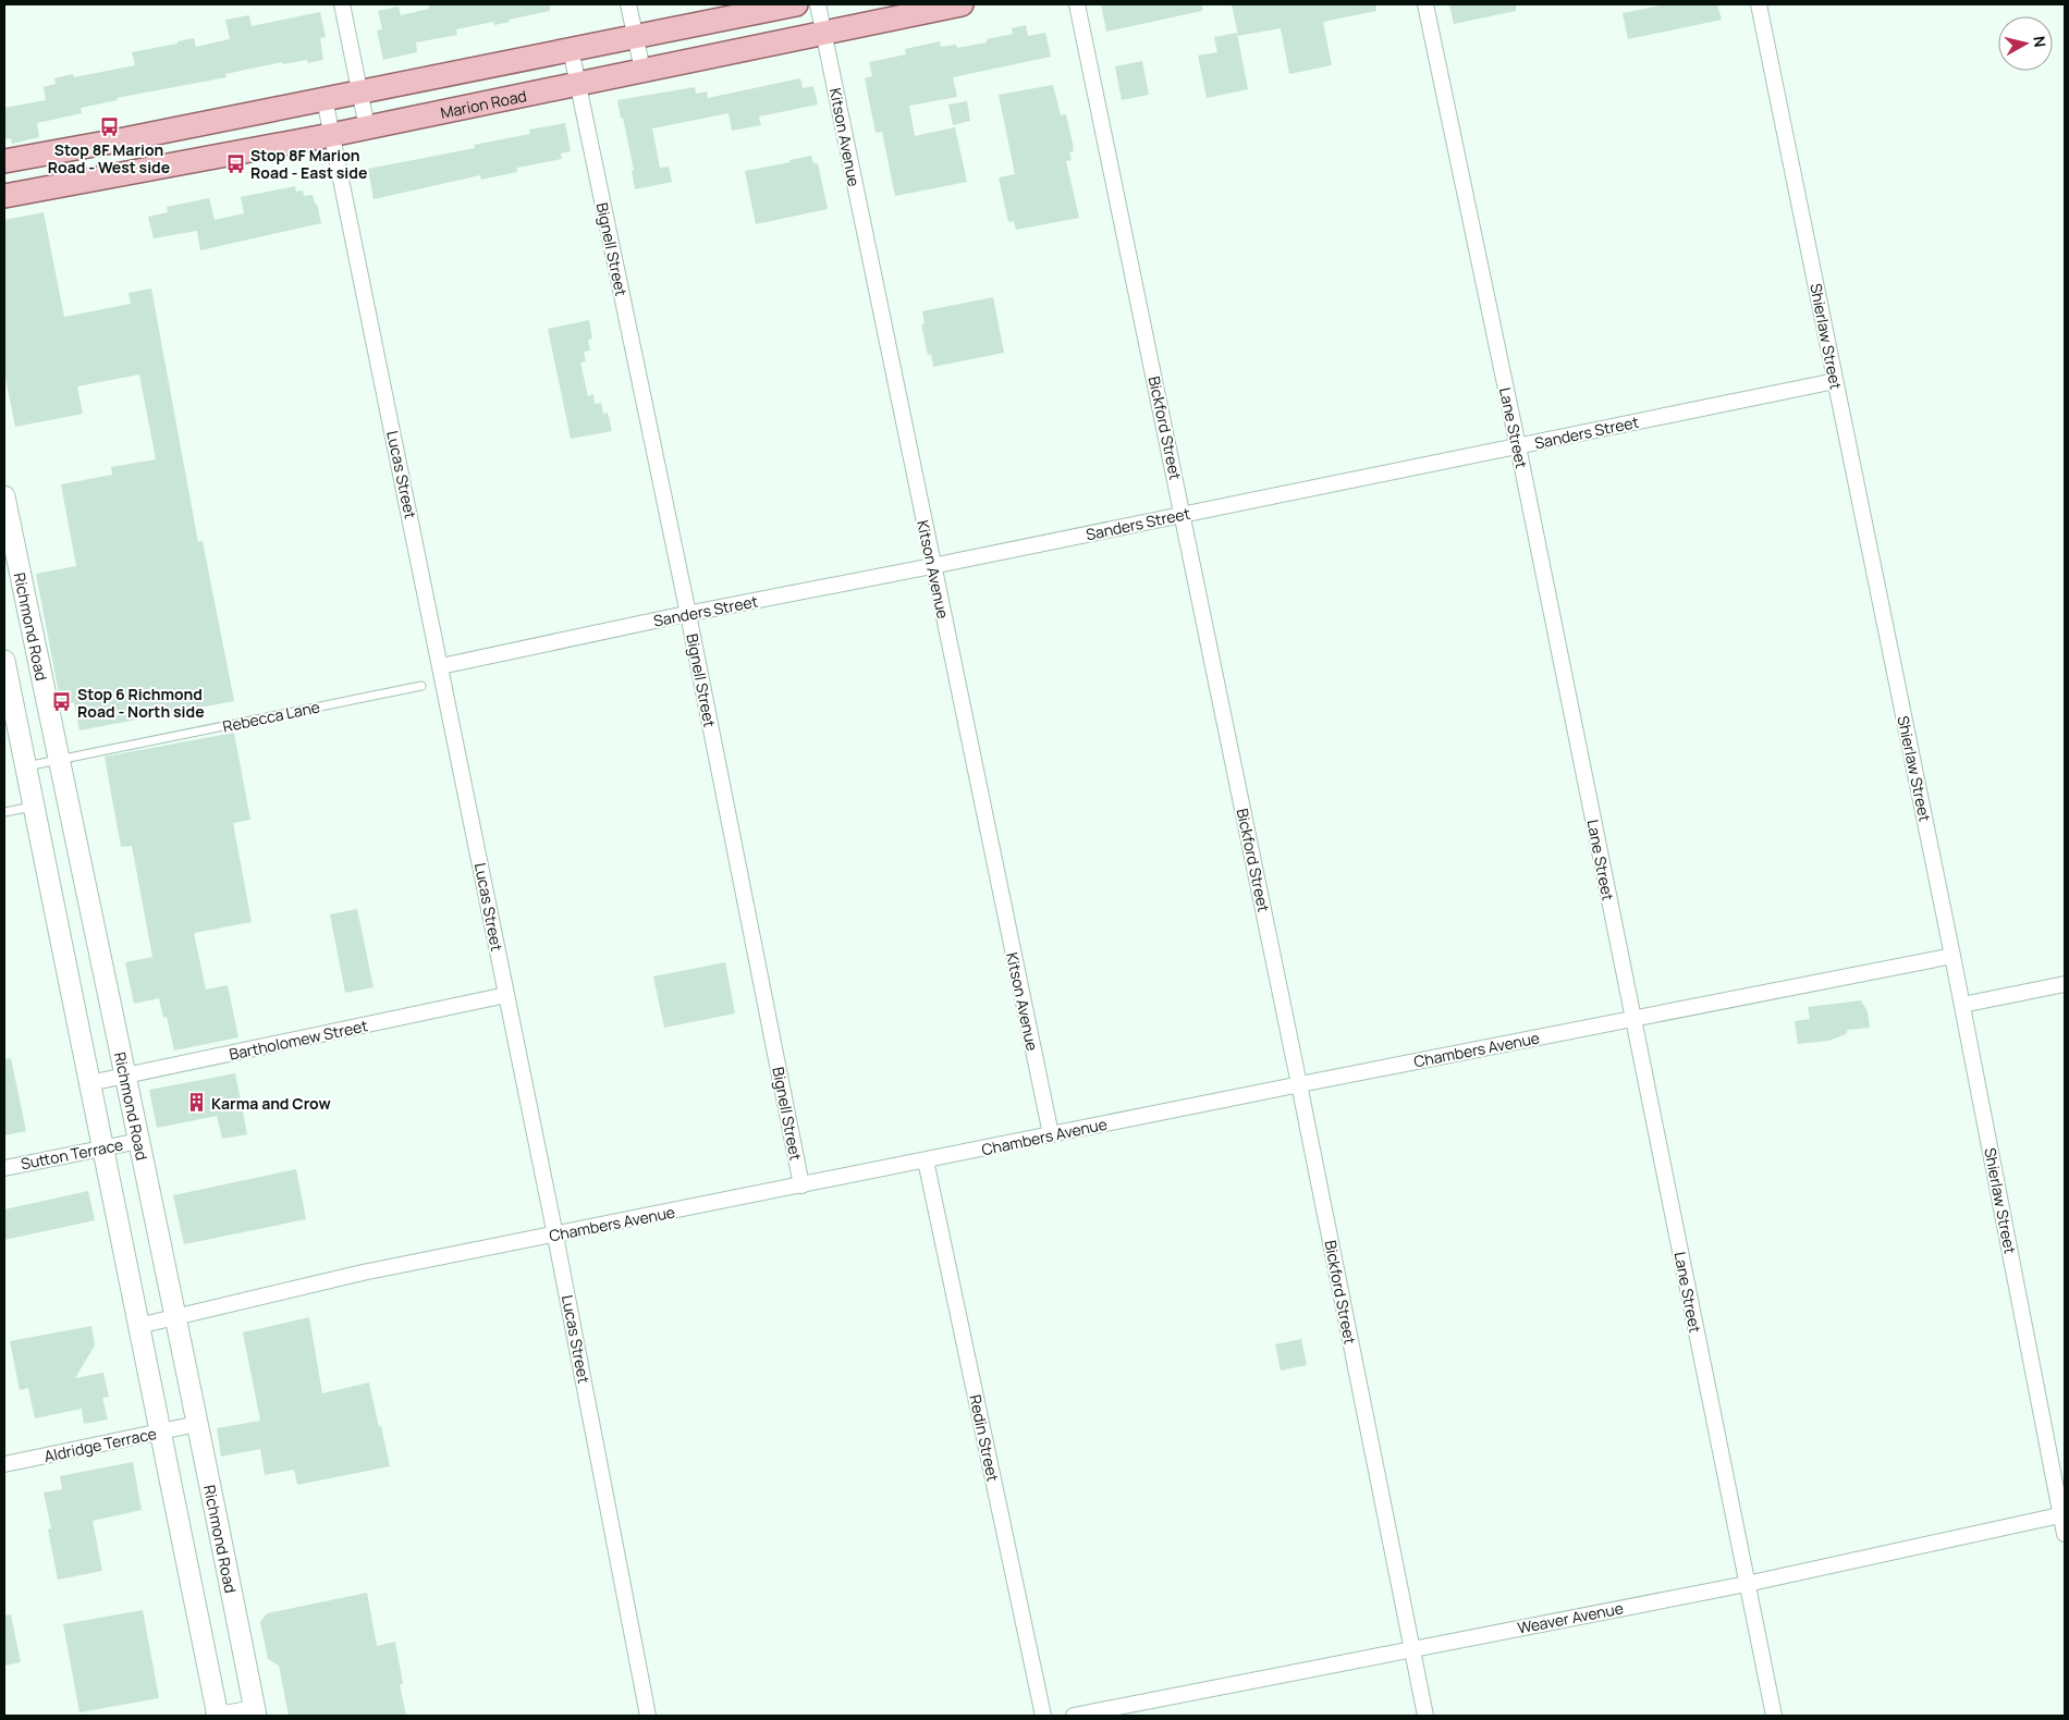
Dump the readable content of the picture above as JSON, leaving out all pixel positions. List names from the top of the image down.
{
  "streets": {
    "main road": ["Marion Road", "Richmond Road"],
    "street": [
      "Kitson Avenue",
      "Bignell Street",
      "Shierlaw Street",
      "Bickford Street",
      "Lane Street",
      "Sanders Street",
      "Lucas Street",
      "Bartholomew Street",
      "Chambers Avenue",
      "Sutton Terrace",
      "Redin Street",
      "Aldridge Terrace",
      "Weaver Avenue"
    ],
    "lane": ["Rebecca Lane"]
  },
  "crossings": [
    ["Marion Road", "Kitson Avenue"],
    ["Marion Road", "Bignell Street"],
    ["Marion Road", "Lucas Street"],
    ["Kitson Avenue", "Sanders Street"],
    ["Kitson Avenue", "Chambers Avenue"],
    ["Bignell Street", "Sanders Street"],
    ["Bignell Street", "Chambers Avenue"],
    ["Shierlaw Street", "Sanders Street"],
    ["Shierlaw Street", "Chambers Avenue"],
    ["Shierlaw Street", "Weaver Avenue"],
    ["Bickford Street", "Sanders Street"],
    ["Bickford Street", "Chambers Avenue"],
    ["Bickford Street", "Weaver Avenue"],
    ["Lane Street", "Sanders Street"],
    ["Lane Street", "Chambers Avenue"],
    ["Lane Street", "Weaver Avenue"],
    ["Sanders Street", "Lucas Street"],
    ["Lucas Street", "Bartholomew Street"],
    ["Lucas Street", "Chambers Avenue"],
    ["Richmond Road", "Rebecca Lane"],
    ["Richmond Road", "Bartholomew Street"],
    ["Richmond Road", "Chambers Avenue"],
    ["Richmond Road", "Sutton Terrace"],
    ["Richmond Road", "Aldridge Terrace"],
    ["Chambers Avenue", "Redin Street"]
  ],
  "places": {
    "bus stop": ["Stop 8F Marion Road - West side", "Stop 8F Marion Road - East side", "Stop 6 Richmond Road - North side"],
    "building": ["Karma and Crow"]
  },
  "north": "right"
}
